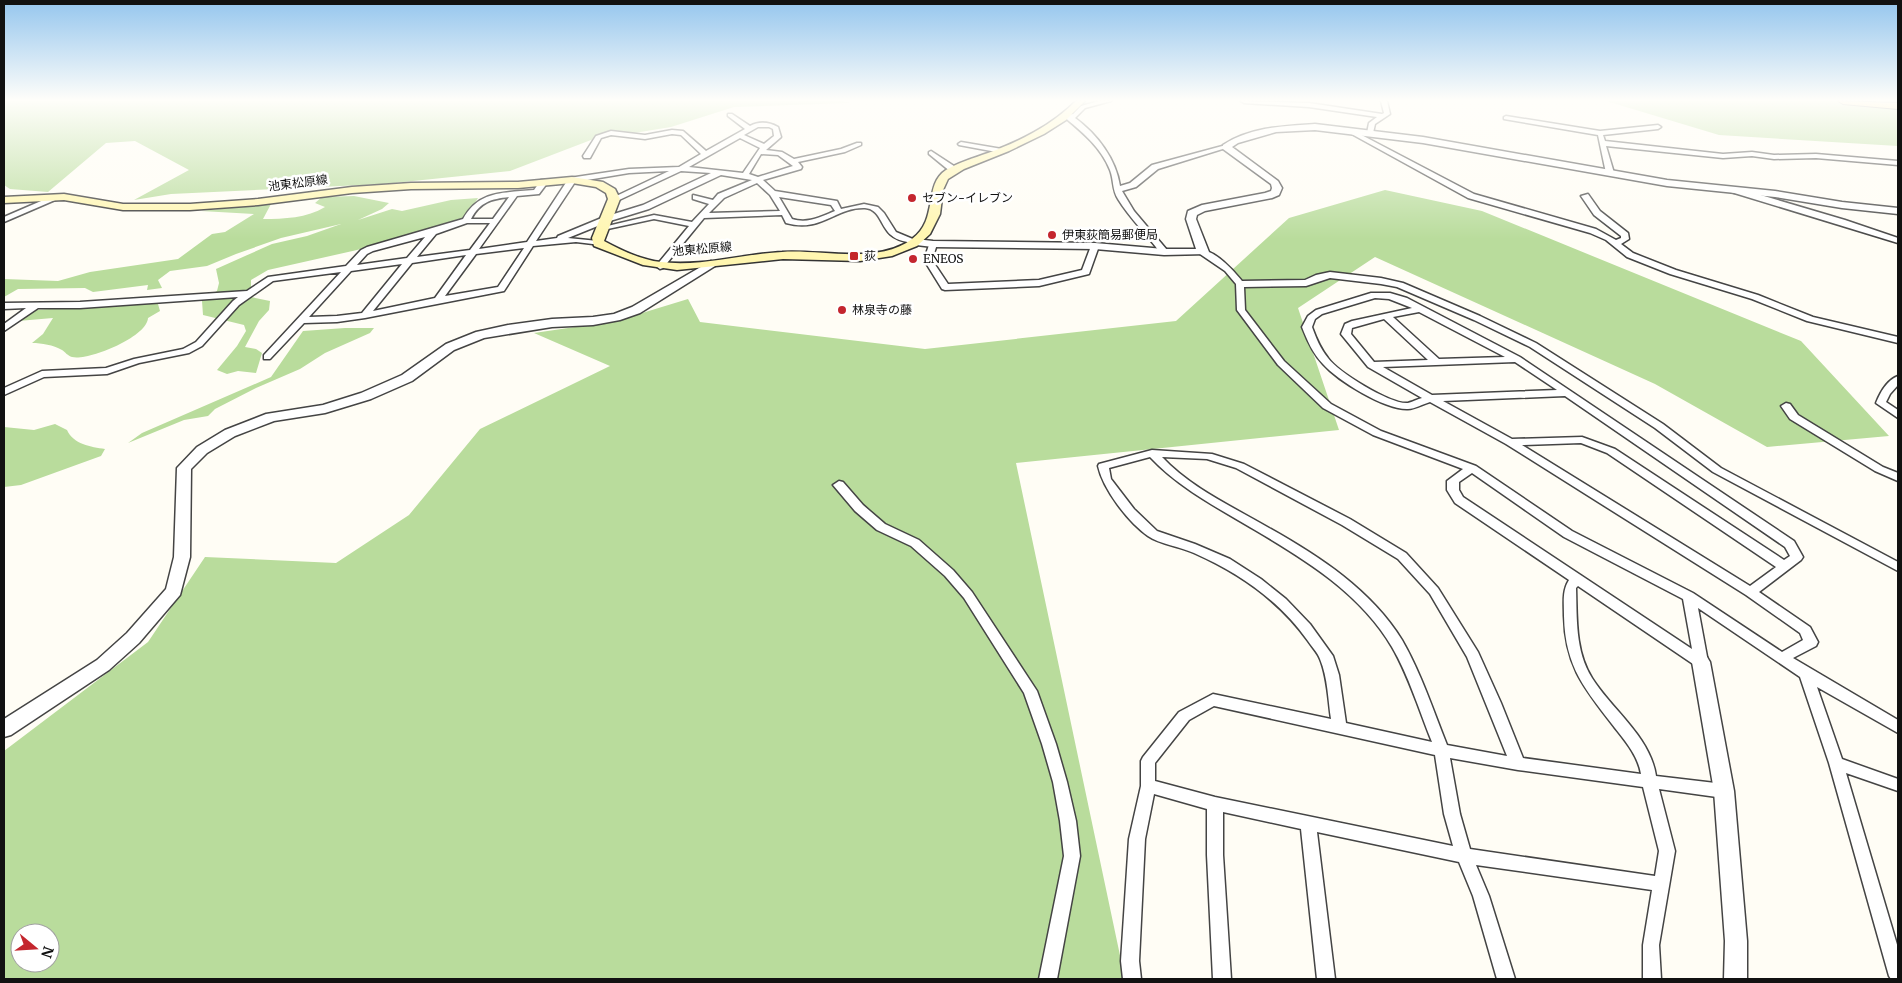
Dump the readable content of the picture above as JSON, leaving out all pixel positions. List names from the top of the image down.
{
  "streets": {
    "main road": ["池東松原線"]
  },
  "places": {
    "other": [
      "セブン-イレブン",
      "伊東荻簡易郵便局",
      "ENEOS",
      "林泉寺の藤"
    ],
    "transit": ["荻"]
  },
  "north": "right"
}
